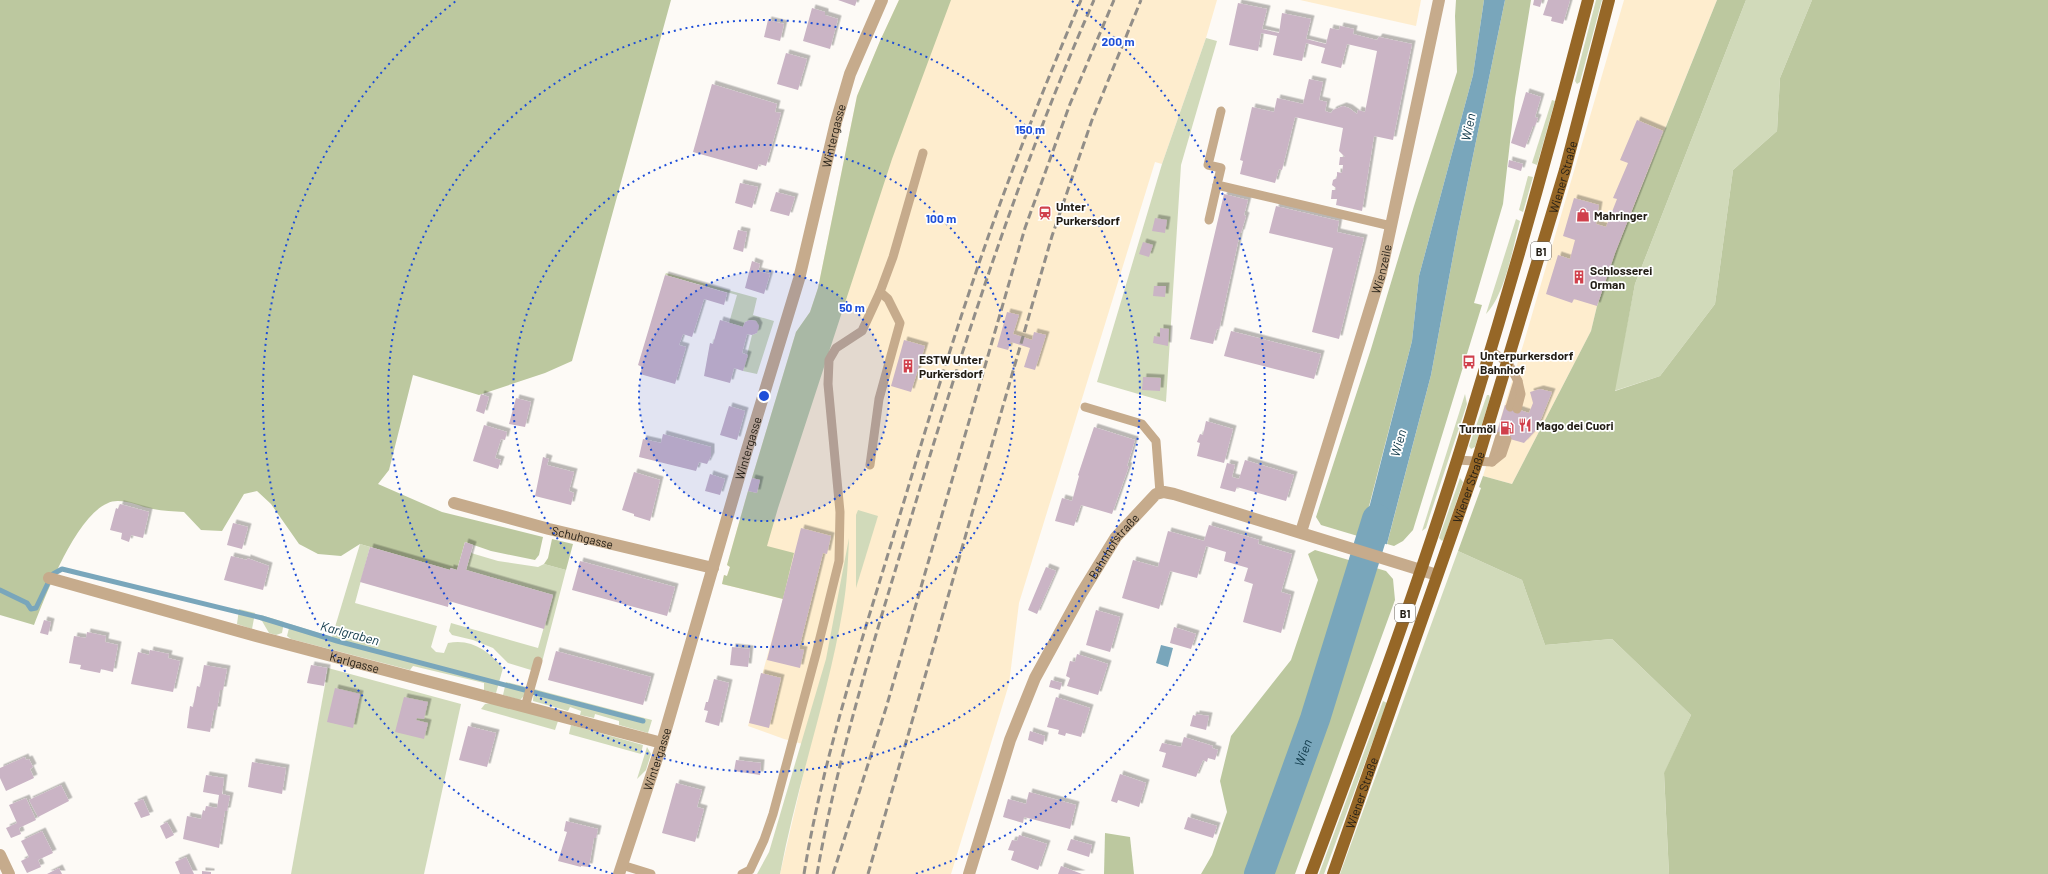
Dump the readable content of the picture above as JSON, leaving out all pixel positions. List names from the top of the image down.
{
  "streets": {
    "main road": ["Wiener Straße", "B1"],
    "street": [
      "Wintergasse",
      "Wienzeile",
      "Schuhgasse",
      "Bahnhofstraße",
      "Karlgasse"
    ]
  },
  "crossings": [
    ["Wintergasse", "Schuhgasse"],
    ["Wintergasse", "Karlgasse"]
  ],
  "water": ["Wien", "Karlgraben"],
  "places": {
    "station": ["Unter Purkersdorf"],
    "shop": ["Mahringer"],
    "building": ["Schlosserei Orman", "ESTW Unter Purkersdorf"],
    "bus stop": ["Unterpurkersdorf Bahnhof"],
    "restaurant": ["Mago dei Cuori"],
    "fuel station": ["Turmöl"]
  },
  "rings": [
    "200 m",
    "150 m",
    "100 m",
    "50 m"
  ]
}
